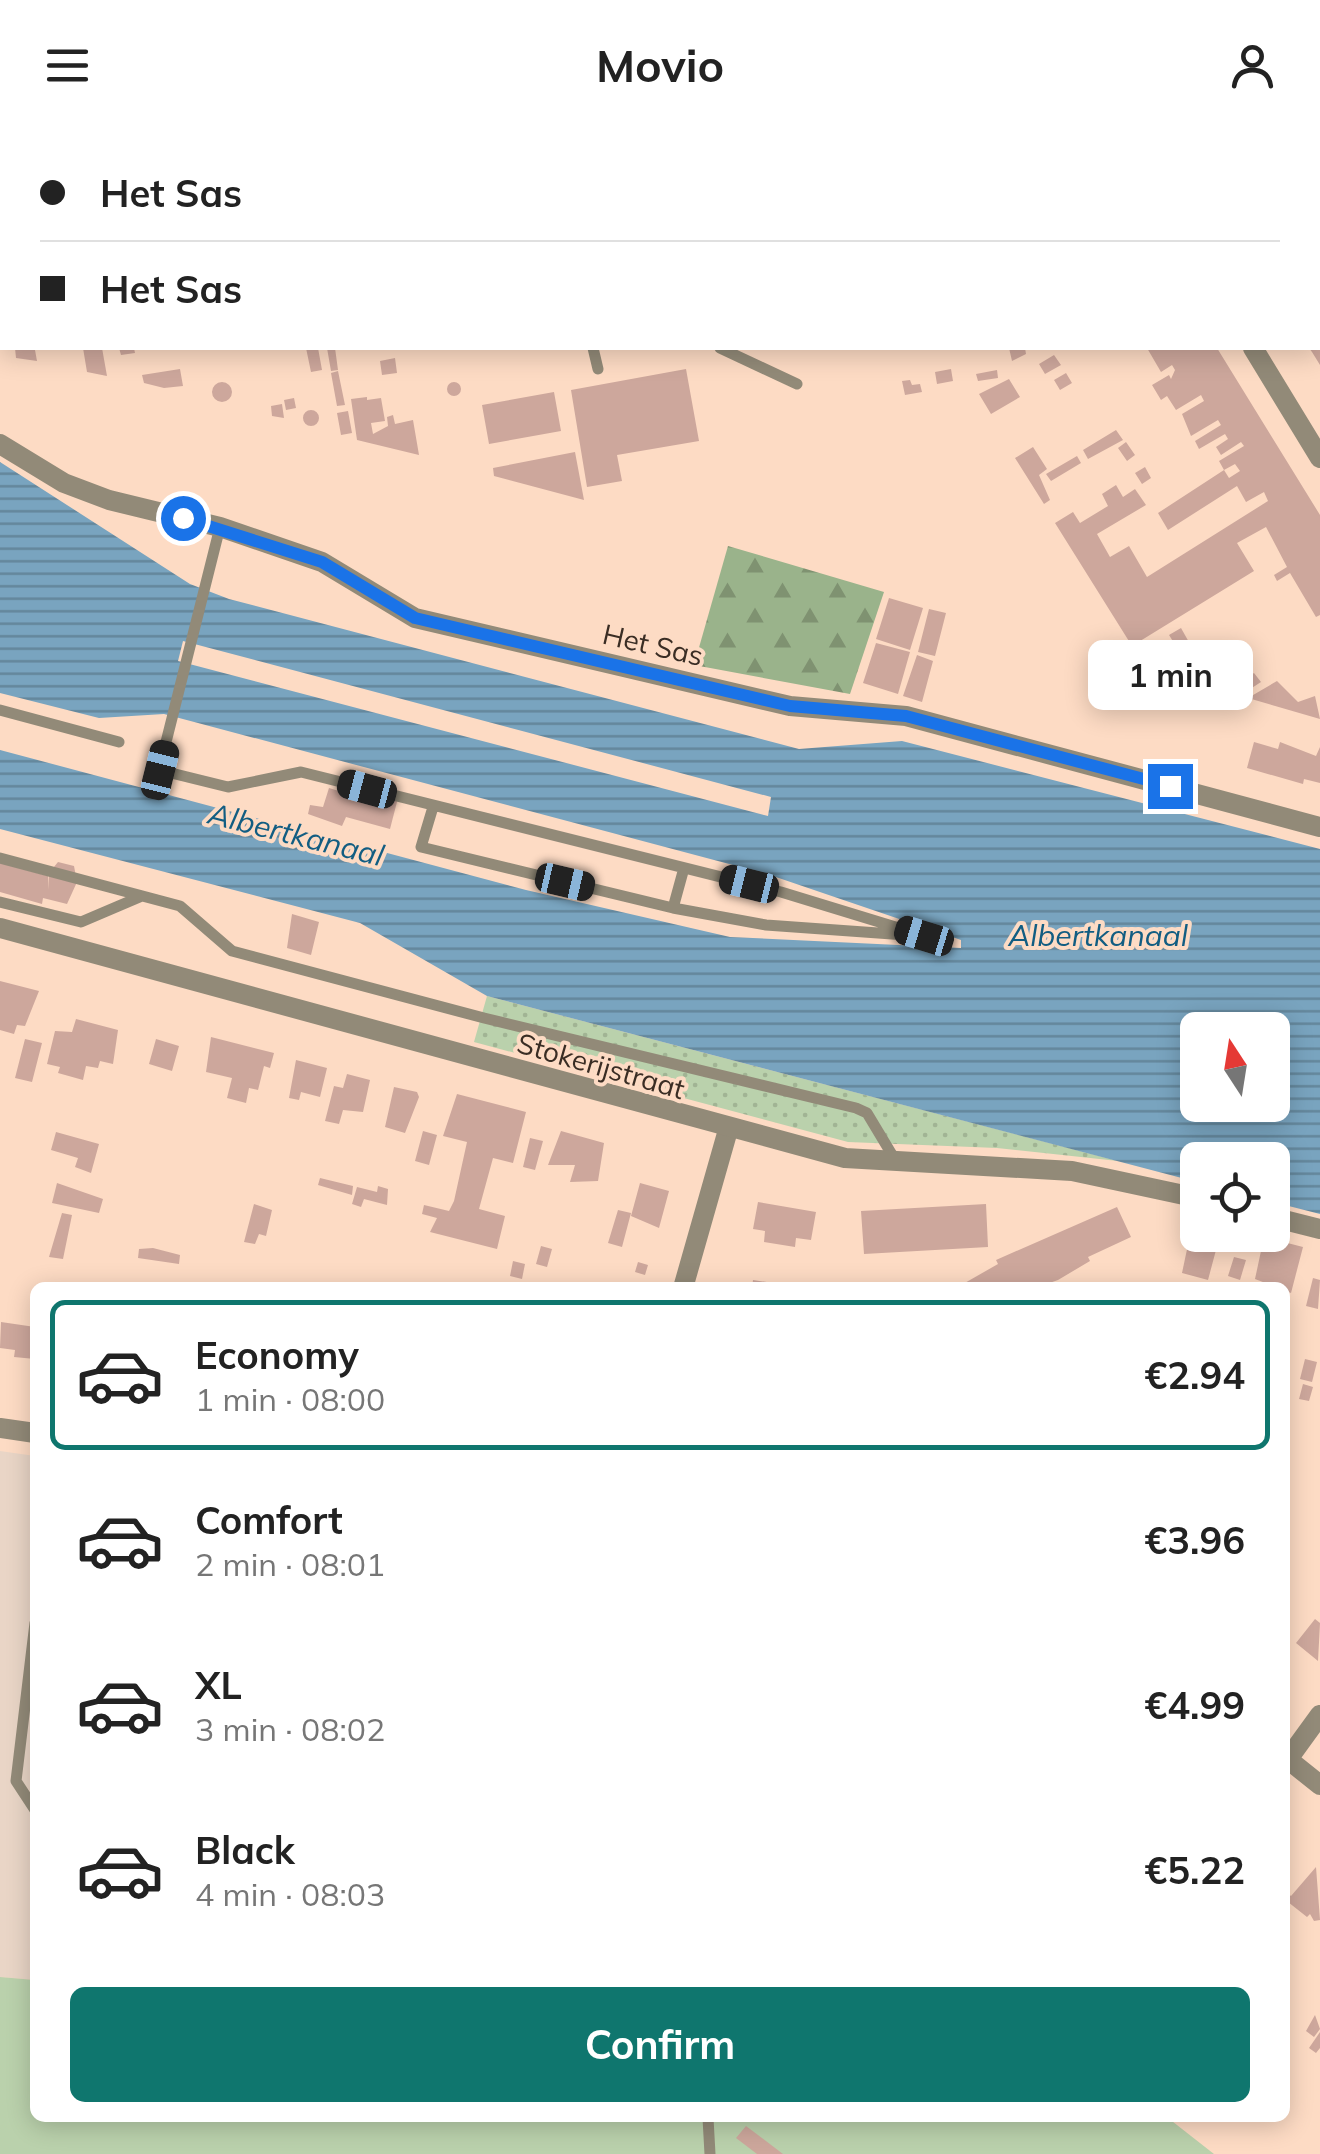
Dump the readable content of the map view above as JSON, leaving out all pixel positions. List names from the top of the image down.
{
  "streets": {
    "street": ["Het Sas", "Stokerijstraat"]
  },
  "water": ["Albertkanaal"],
  "north": "top",
  "page": {
    "header": "Movio",
    "banner": ["Het Sas", "Het Sas"],
    "bubble": "1 min",
    "list": [
      {
        "name": "Economy",
        "note": "1 min · 08:00",
        "value": "€2.94"
      },
      {
        "name": "Comfort",
        "note": "2 min · 08:01",
        "value": "€3.96"
      },
      {
        "name": "XL",
        "note": "3 min · 08:02",
        "value": "€4.99"
      },
      {
        "name": "Black",
        "note": "4 min · 08:03",
        "value": "€5.22"
      }
    ],
    "buttons": "Confirm"
  }
}
